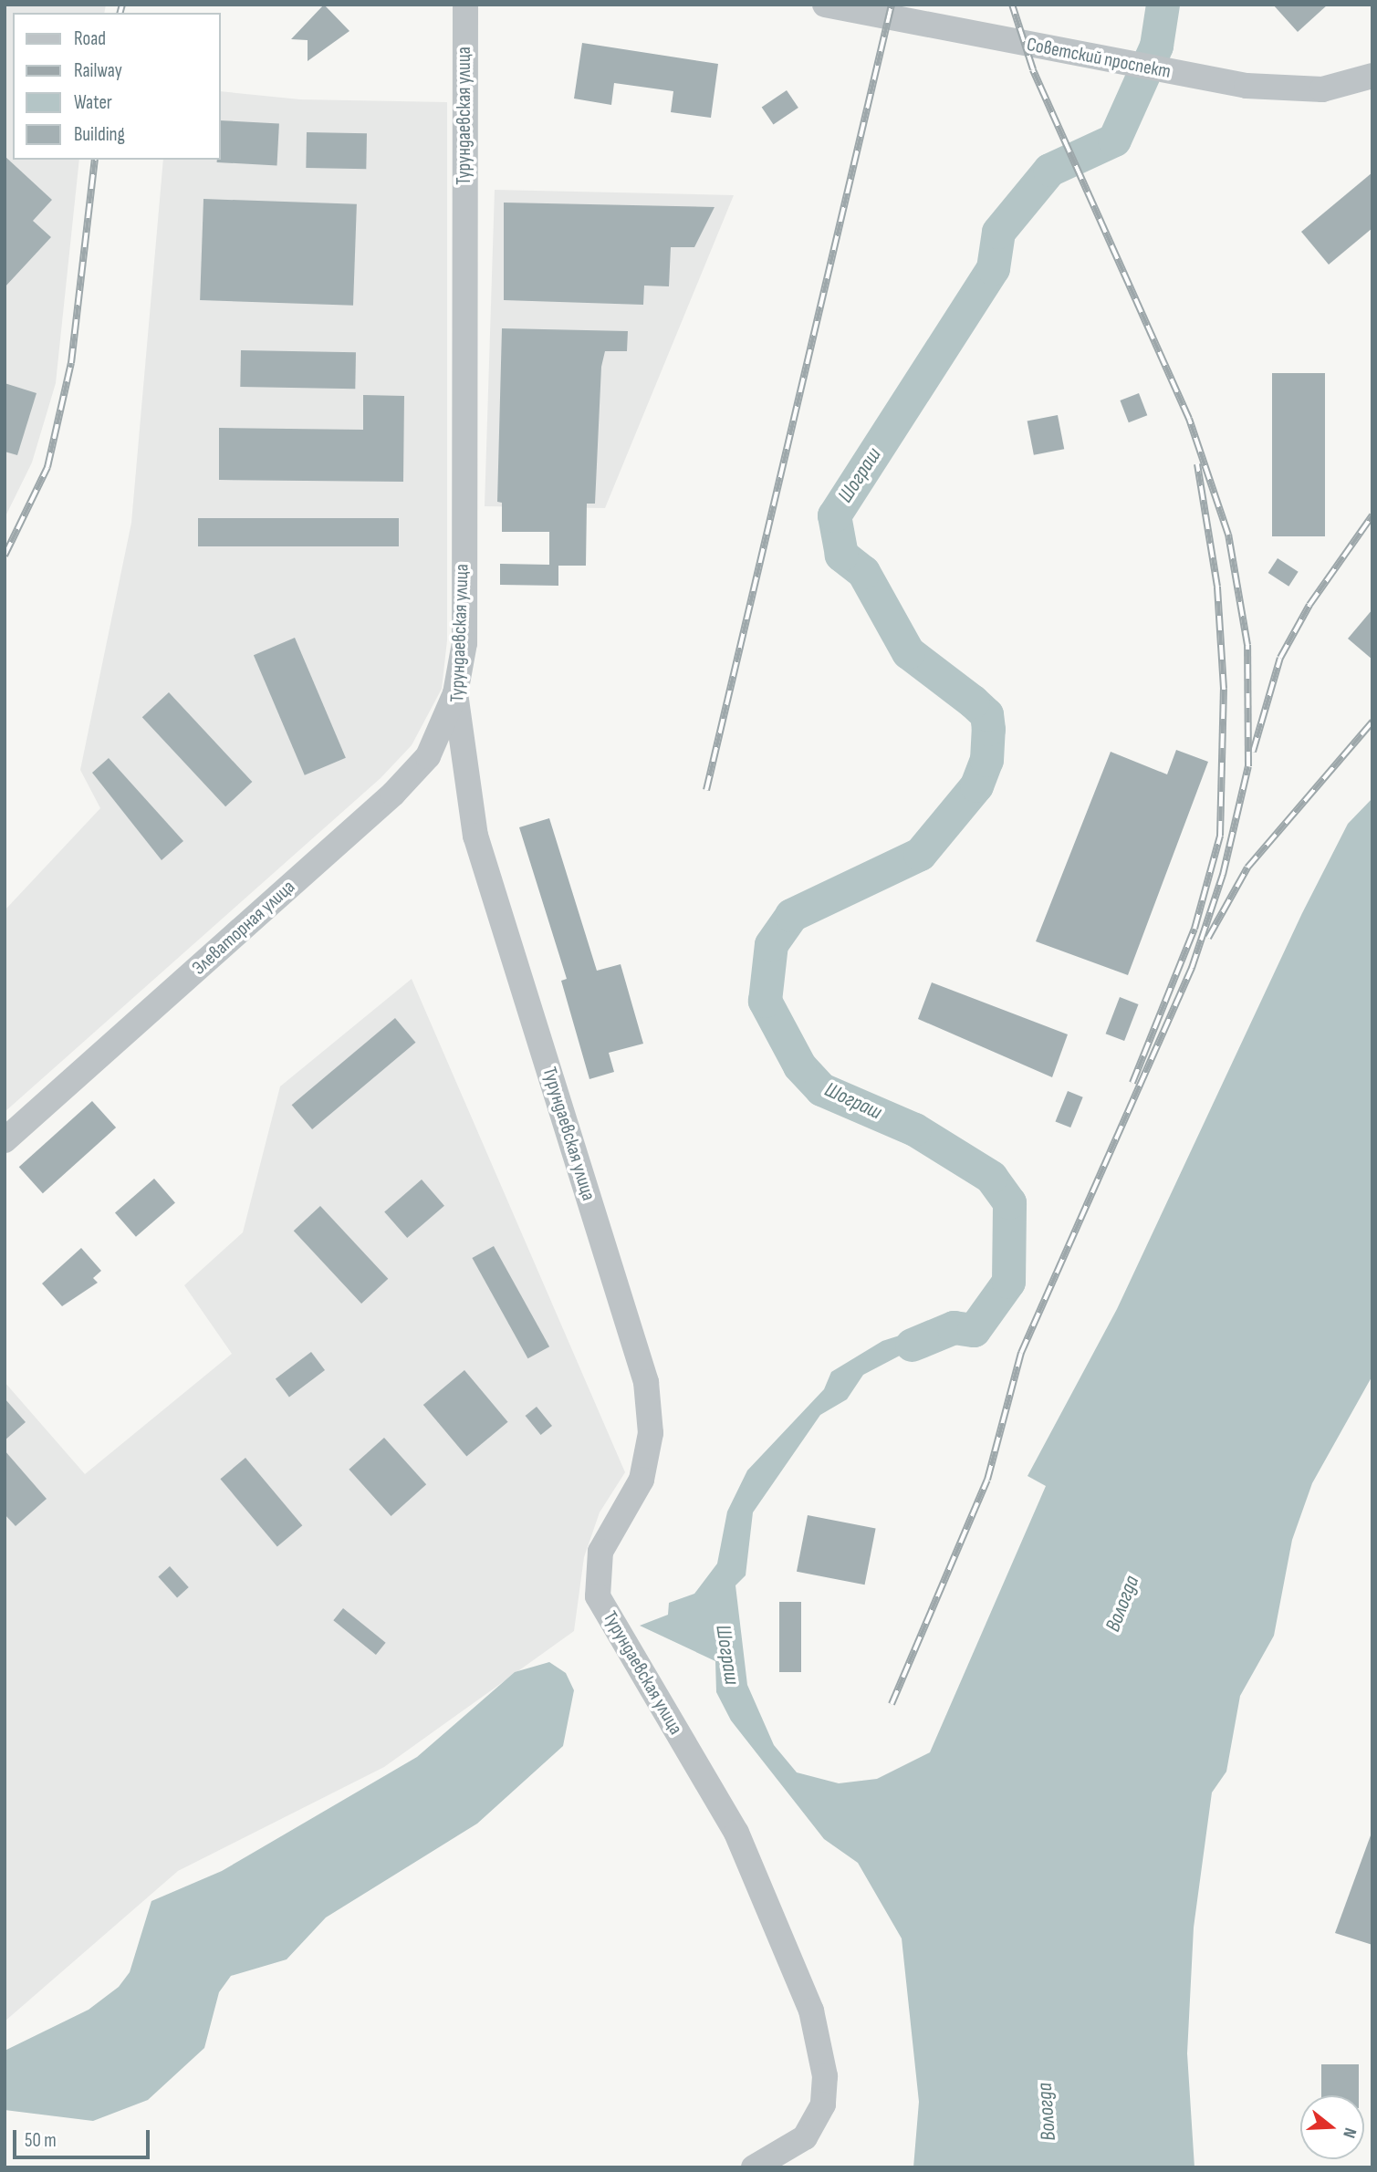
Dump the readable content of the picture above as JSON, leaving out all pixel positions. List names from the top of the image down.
{
  "streets": {
    "street": ["Советский проспект", "Турундаевская улица", "Элеваторная улица"]
  },
  "crossings": [
    ["Турундаевская улица", "Элеваторная улица"]
  ],
  "water": ["Шограш", "Вологда"],
  "legend": [
    "Road",
    "Railway",
    "Water",
    "Building"
  ],
  "scale_bar": "50 m",
  "north": "right"
}
